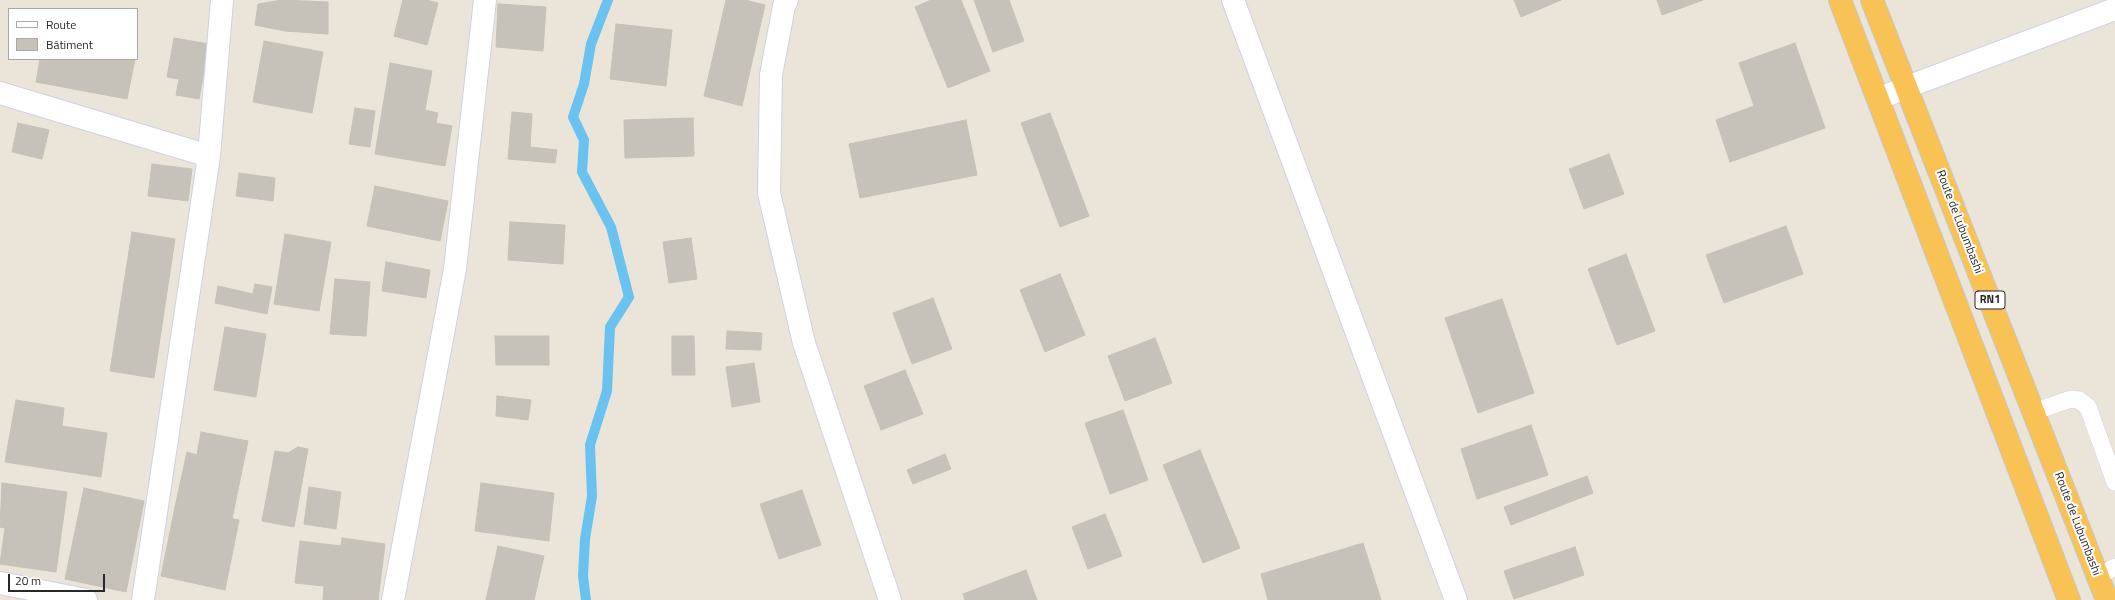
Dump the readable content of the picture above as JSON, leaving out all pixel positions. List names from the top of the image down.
{
  "streets": {
    "highway": ["Route de Lubumbashi", "RN1"]
  },
  "legend": ["Route", "Bâtiment"],
  "scale_bar": "20 m"
}
